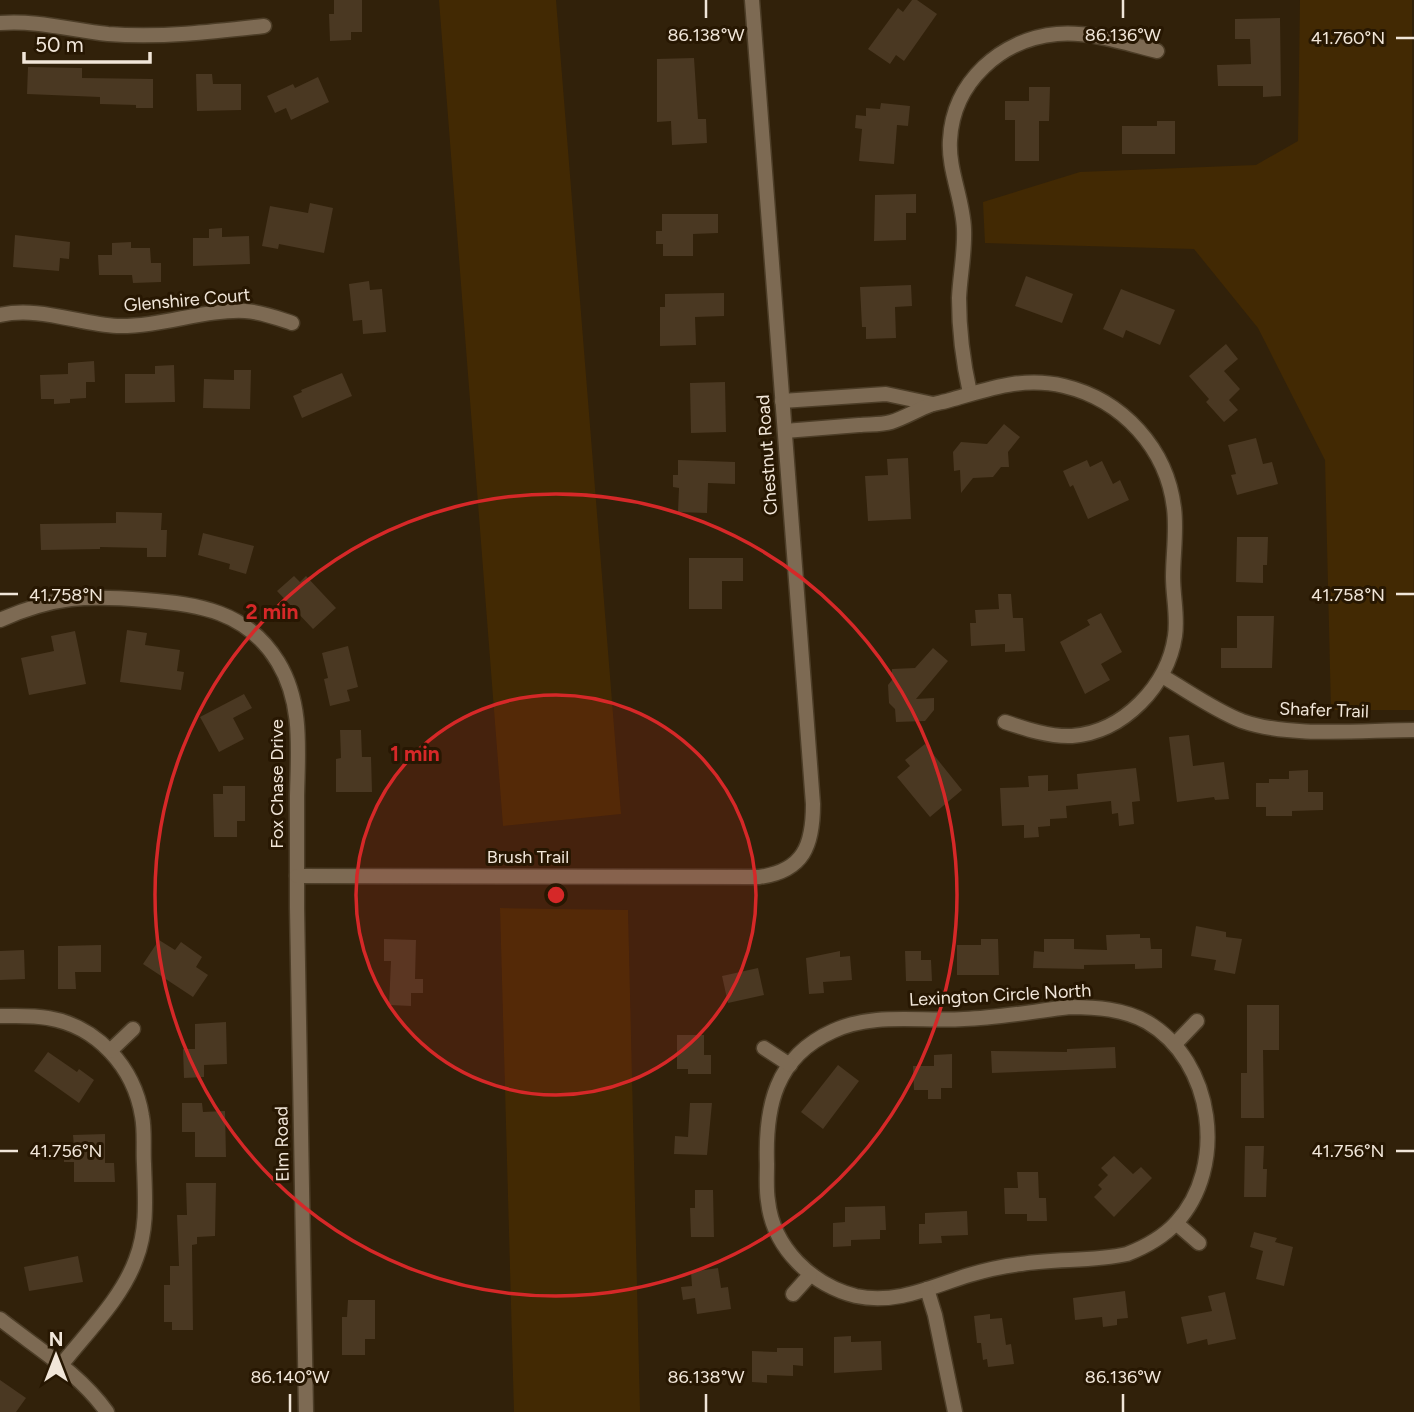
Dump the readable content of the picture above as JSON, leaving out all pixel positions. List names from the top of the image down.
{
  "streets": {
    "street": [
      "Glenshire Court",
      "Chestnut Road",
      "Shafer Trail",
      "Fox Chase Drive",
      "Brush Trail",
      "Lexington Circle North",
      "Elm Road"
    ]
  },
  "crossings": [
    ["Chestnut Road", "Brush Trail"],
    ["Fox Chase Drive", "Brush Trail"],
    ["Fox Chase Drive", "Elm Road"],
    ["Brush Trail", "Elm Road"]
  ],
  "scale_bar": "50 m",
  "north": "top",
  "coordinates": [
    "86.138°W",
    "86.136°W",
    "41.760°N",
    "41.758°N",
    "41.756°N",
    "86.140°W"
  ],
  "rings": ["2 min", "1 min"]
}
